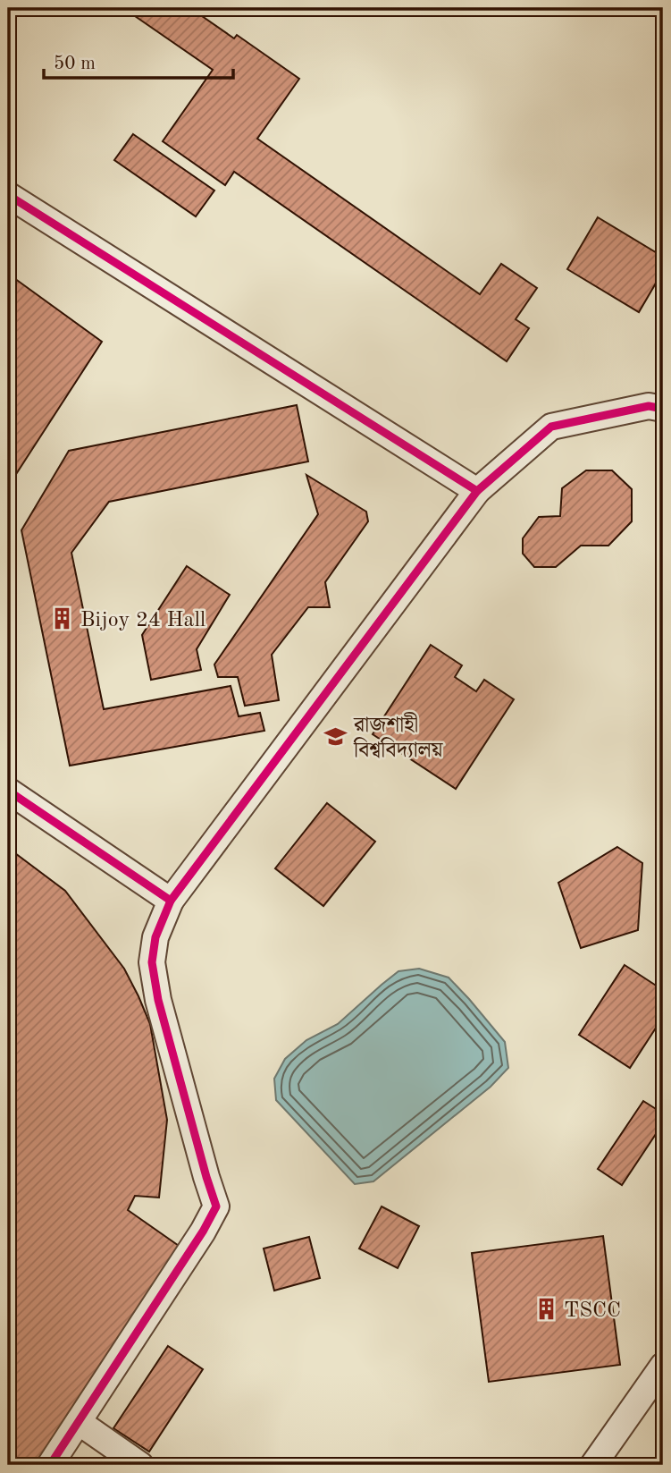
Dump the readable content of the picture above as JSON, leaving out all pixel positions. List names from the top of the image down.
{
  "places": {
    "building": ["Bijoy 24 Hall", "TSCC"],
    "school or university": ["রাজশাহী বিশ্ববিদ্যালয়"]
  },
  "scale_bar": "50 m"
}
